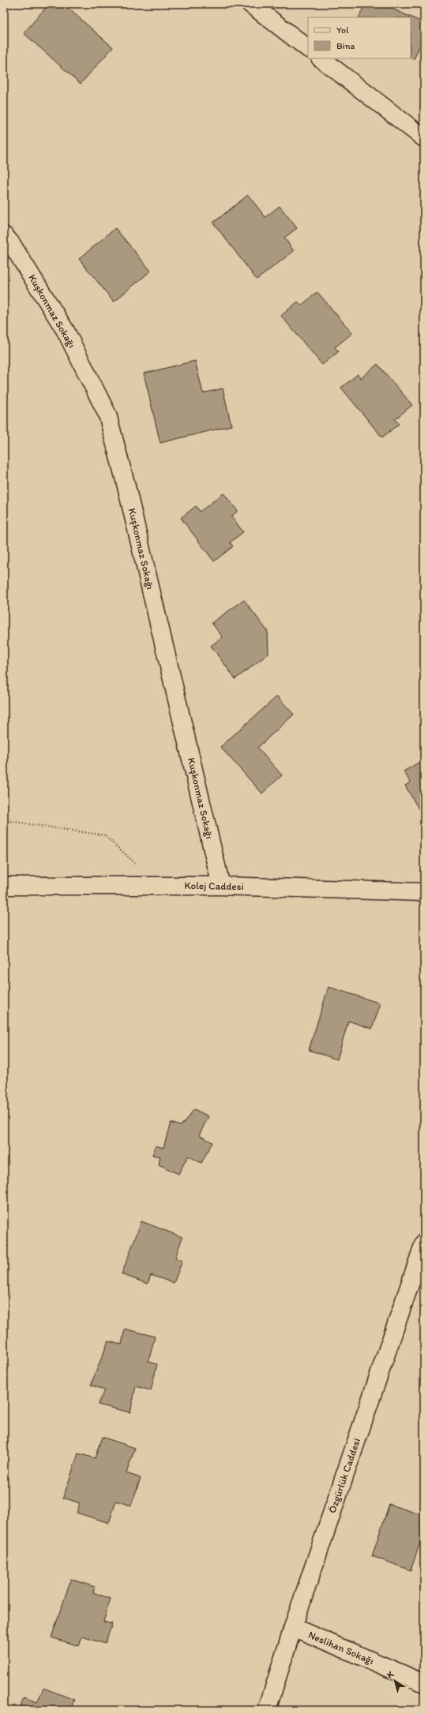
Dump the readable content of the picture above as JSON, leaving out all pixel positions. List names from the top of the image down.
{
  "streets": {
    "street": [
      "Kuşkonmaz Sokağı",
      "Kolej Caddesi",
      "Özgürlük Caddesi",
      "Neslihan Sokağı"
    ]
  },
  "crossings": [
    ["Kuşkonmaz Sokağı", "Kolej Caddesi"],
    ["Özgürlük Caddesi", "Neslihan Sokağı"]
  ],
  "legend": ["Yol", "Bina"],
  "north": "top left"
}
